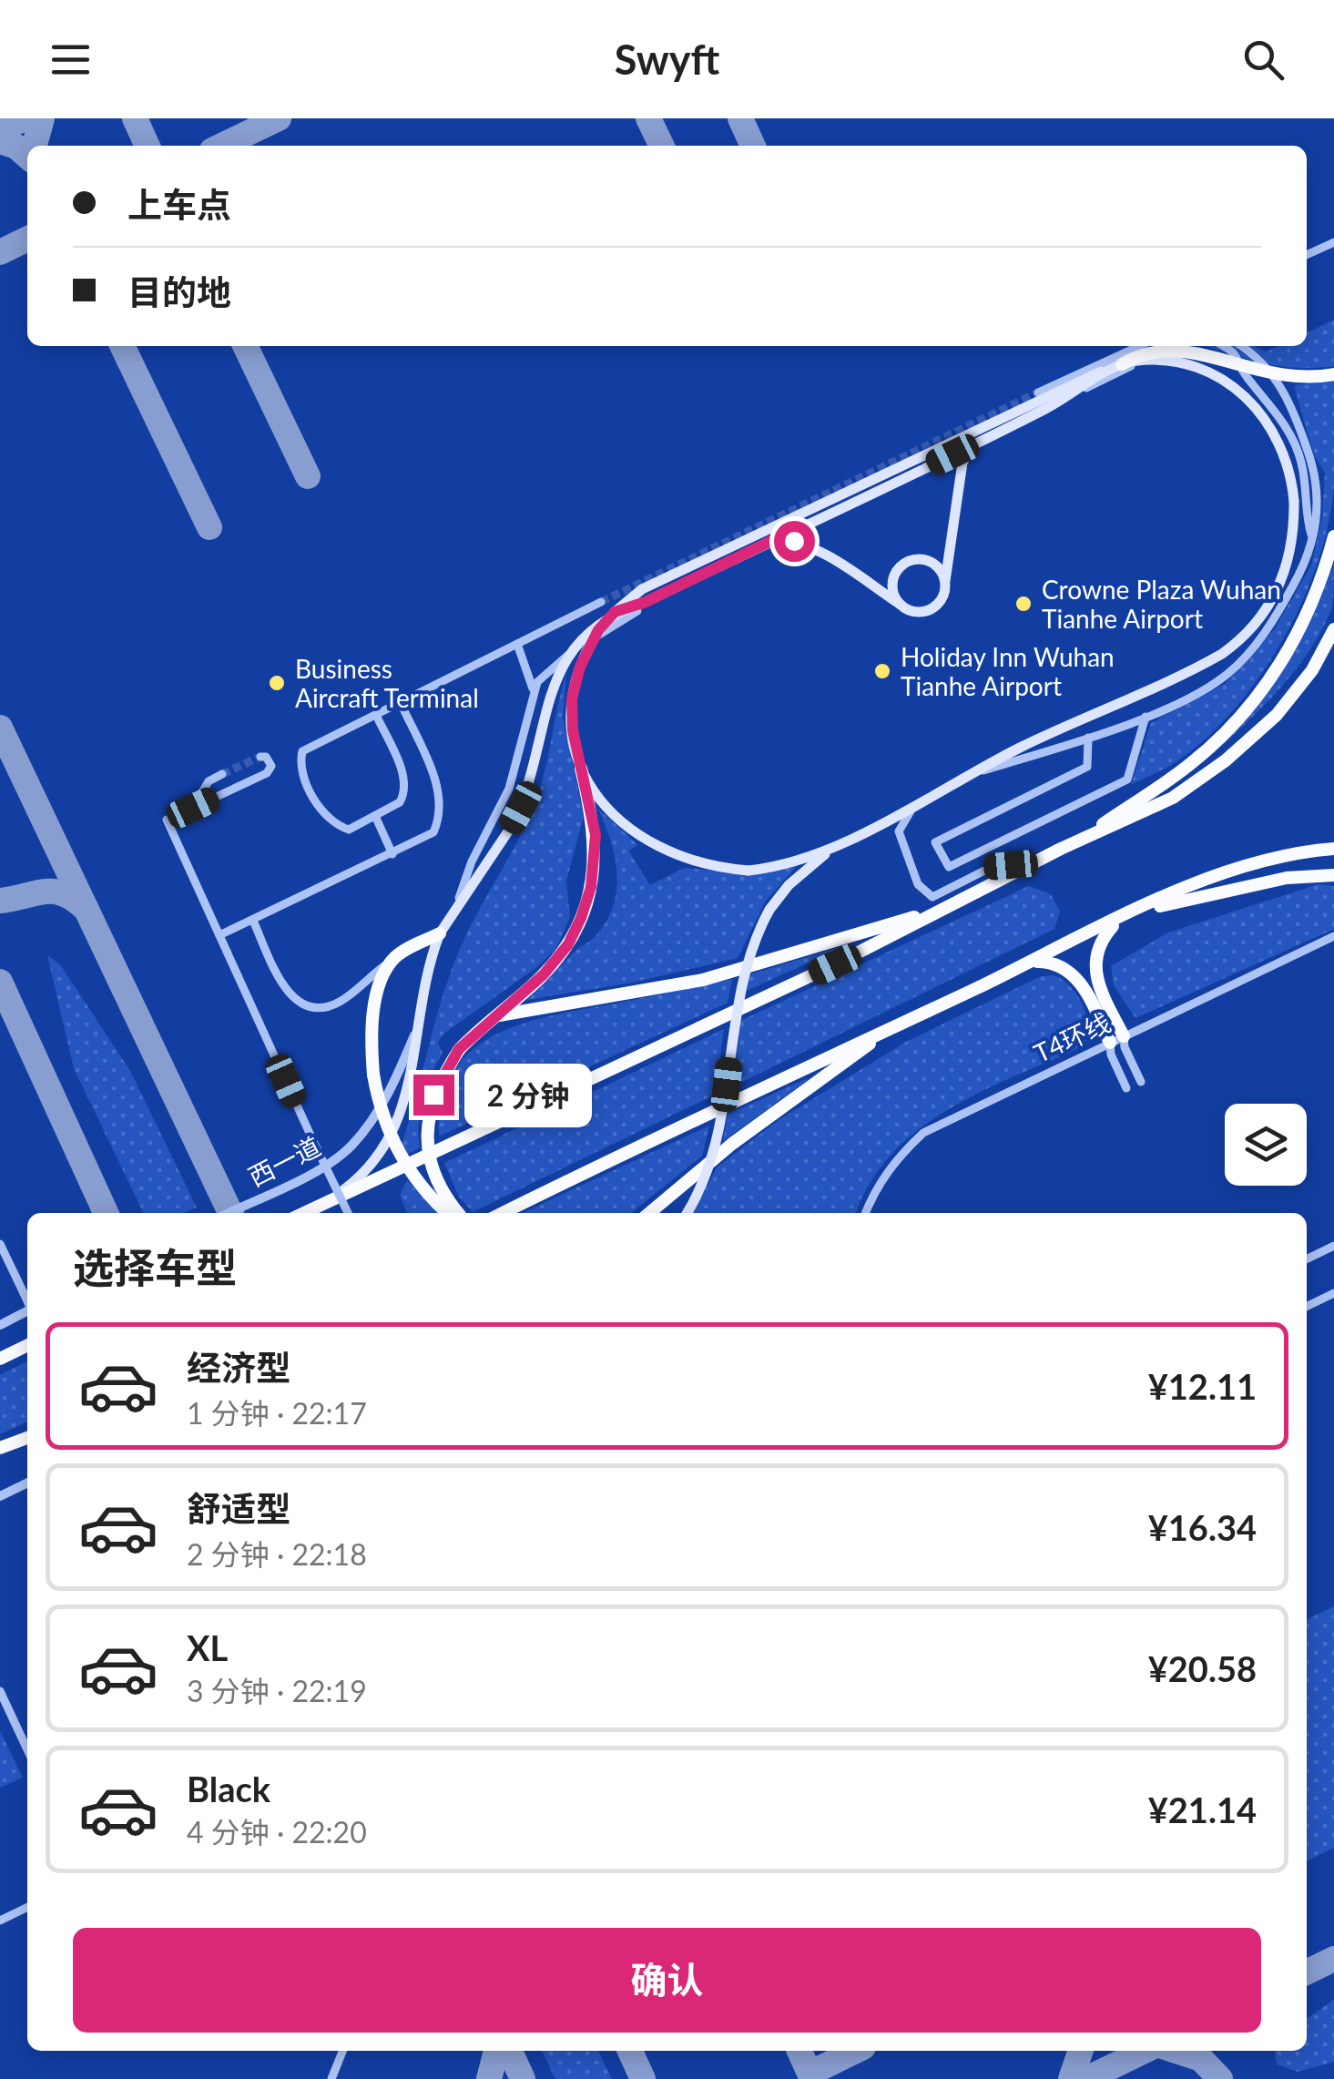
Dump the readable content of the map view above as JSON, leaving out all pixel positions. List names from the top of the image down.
{
  "streets": {
    "street": ["T4环线", "西一道"]
  },
  "places": ["Crowne Plaza Wuhan Tianhe Airport", "Holiday Inn Wuhan Tianhe Airport", "Business Aircraft Terminal"],
  "page": {
    "header": "Swyft",
    "banner": ["上车点", "目的地"],
    "bubble": "2 分钟",
    "heading": "选择车型",
    "list": [
      {
        "name": "经济型",
        "note": "1 分钟 · 22:17",
        "value": "¥12.11"
      },
      {
        "name": "舒适型",
        "note": "2 分钟 · 22:18",
        "value": "¥16.34"
      },
      {
        "name": "XL",
        "note": "3 分钟 · 22:19",
        "value": "¥20.58"
      },
      {
        "name": "Black",
        "note": "4 分钟 · 22:20",
        "value": "¥21.14"
      }
    ],
    "buttons": "确认"
  }
}
